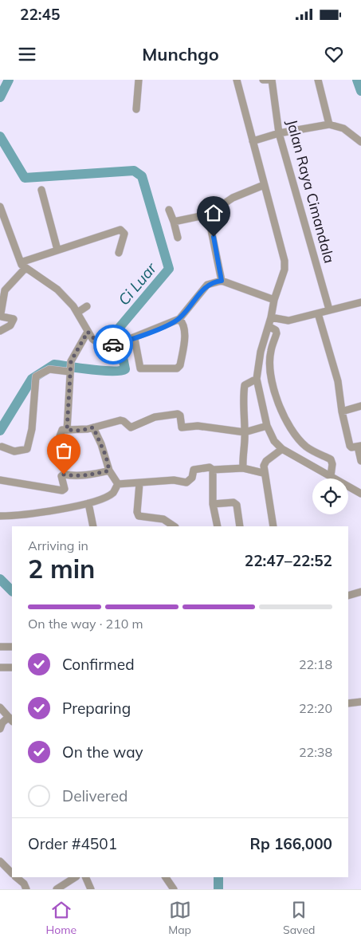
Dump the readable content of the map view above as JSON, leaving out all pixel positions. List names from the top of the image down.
{
  "streets": {
    "street": ["Jalan Raya Cimandala"]
  },
  "water": ["Ci Luar"],
  "page": {
    "status": "22:45",
    "header": "Munchgo",
    "heading": ["2 min", "Arriving in", "22:47–22:52"],
    "panel": ["Order #4501", "Rp 166,000"],
    "bar": "On the way · 210 m",
    "list": [
      ["Confirmed", "22:18"],
      ["Preparing", "22:20"],
      ["On the way", "22:38"],
      "Delivered"
    ],
    "tabs": ["Home", "Map", "Saved"]
  }
}
